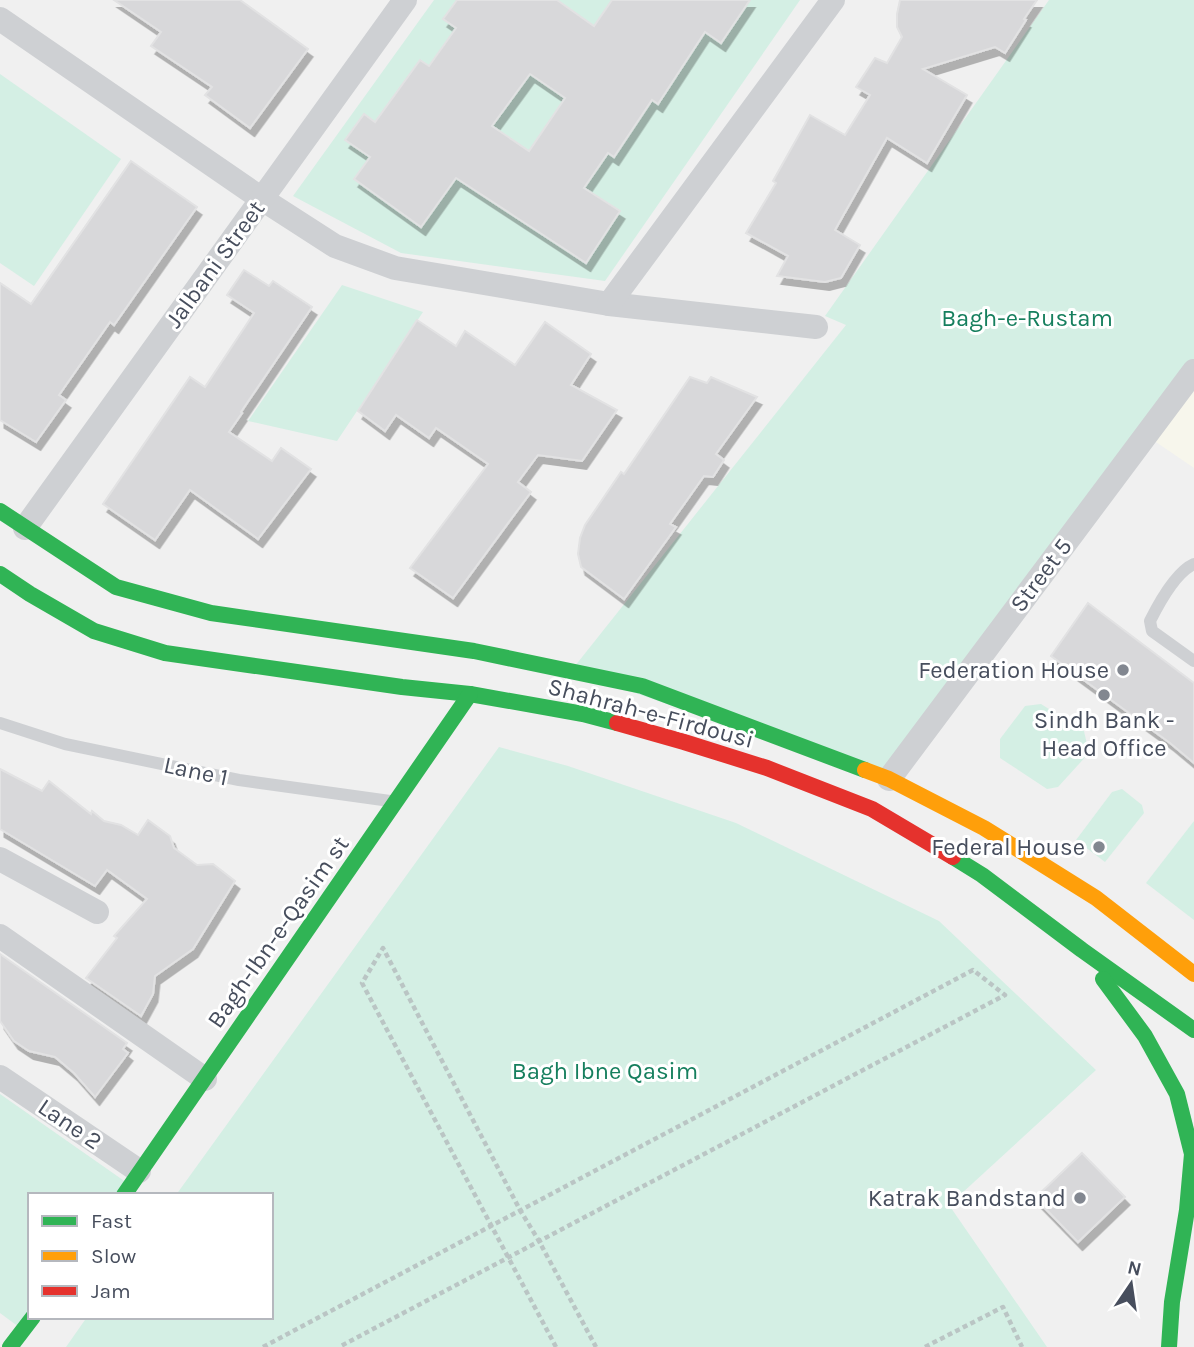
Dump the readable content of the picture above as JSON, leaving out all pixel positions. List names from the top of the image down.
{
  "streets": {
    "main road": ["Shahrah-e-Firdousi", "Bagh-Ibn-e-Qasim st"],
    "street": ["Jalbani Street", "Street 5", "Lane 2"],
    "lane": ["Lane 1"]
  },
  "crossings": [
    ["Jalbani Street", "Shahrah-e-Firdousi"],
    ["Street 5", "Shahrah-e-Firdousi"],
    ["Shahrah-e-Firdousi", "Bagh-Ibn-e-Qasim st"],
    ["Lane 1", "Bagh-Ibn-e-Qasim st"],
    ["Bagh-Ibn-e-Qasim st", "Lane 2"]
  ],
  "parks": ["Bagh-e-Rustam", "Bagh Ibne Qasim"],
  "places": [
    "Federation House",
    "Sindh Bank - Head Office",
    "Federal House",
    "Katrak Bandstand"
  ],
  "legend": ["Fast", "Slow", "Jam"],
  "north": "top"
}
